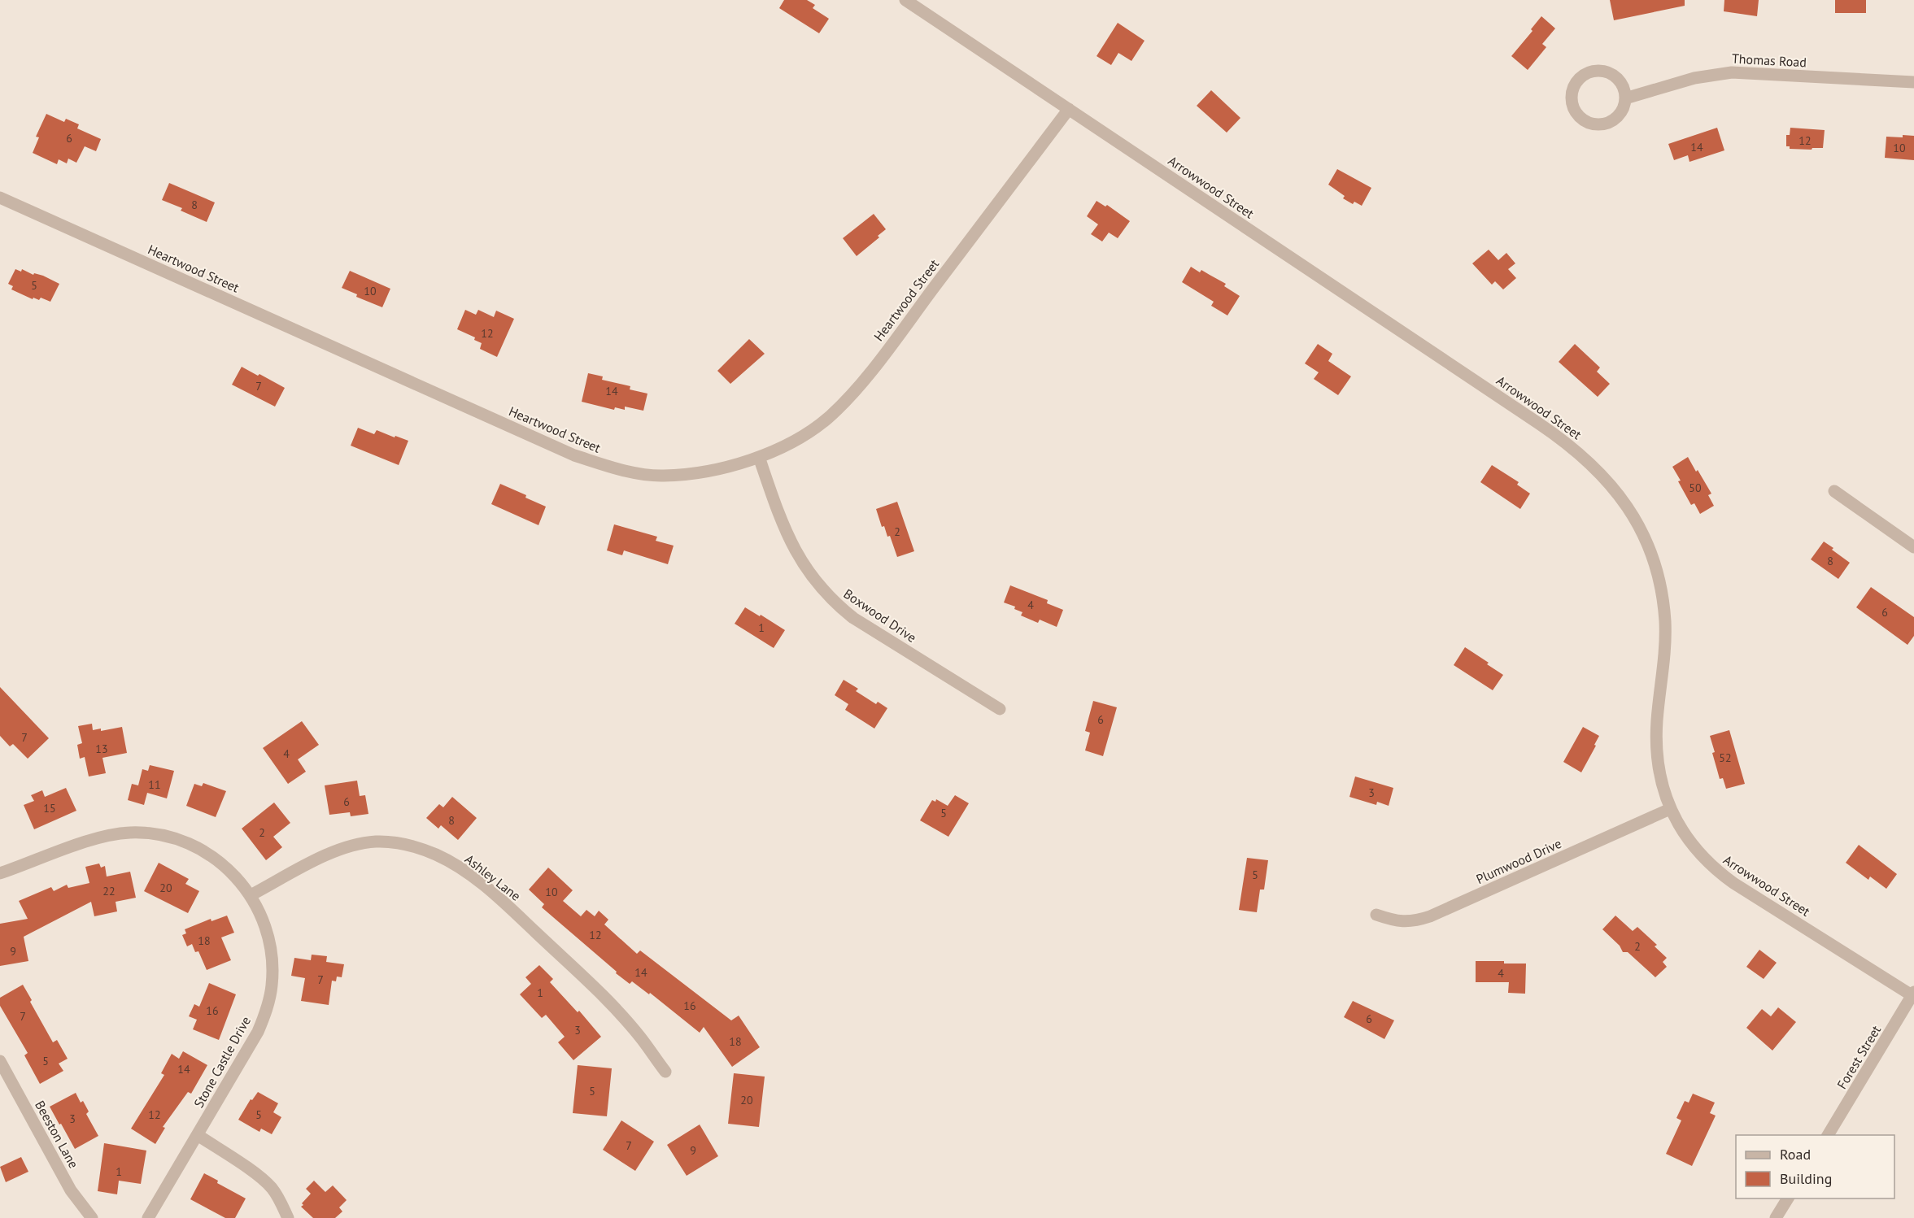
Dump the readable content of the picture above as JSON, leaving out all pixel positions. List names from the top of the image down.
{
  "streets": {
    "street": [
      "Thomas Road",
      "Arrowwood Street",
      "Heartwood Street",
      "Boxwood Drive",
      "Plumwood Drive",
      "Ashley Lane",
      "Forest Street",
      "Stone Castle Drive",
      "Beeston Lane"
    ]
  },
  "crossings": [
    ["Arrowwood Street", "Heartwood Street"],
    ["Arrowwood Street", "Plumwood Drive"],
    ["Arrowwood Street", "Forest Street"],
    ["Heartwood Street", "Boxwood Drive"],
    ["Ashley Lane", "Stone Castle Drive"]
  ],
  "house_numbers": [
    "6",
    "12",
    "14",
    "10",
    "8",
    "5",
    "10",
    "12",
    "7",
    "14",
    "50",
    "2",
    "8",
    "4",
    "6",
    "1",
    "6",
    "7",
    "13",
    "4",
    "52",
    "11",
    "3",
    "6",
    "15",
    "5",
    "8",
    "2",
    "5",
    "20",
    "22",
    "10",
    "12",
    "18",
    "2",
    "9",
    "14",
    "4",
    "7",
    "1",
    "16",
    "16",
    "7",
    "6",
    "3",
    "18",
    "5",
    "14",
    "5",
    "20",
    "12",
    "5",
    "3",
    "7",
    "9",
    "1"
  ],
  "legend": ["Road", "Building"]
}
